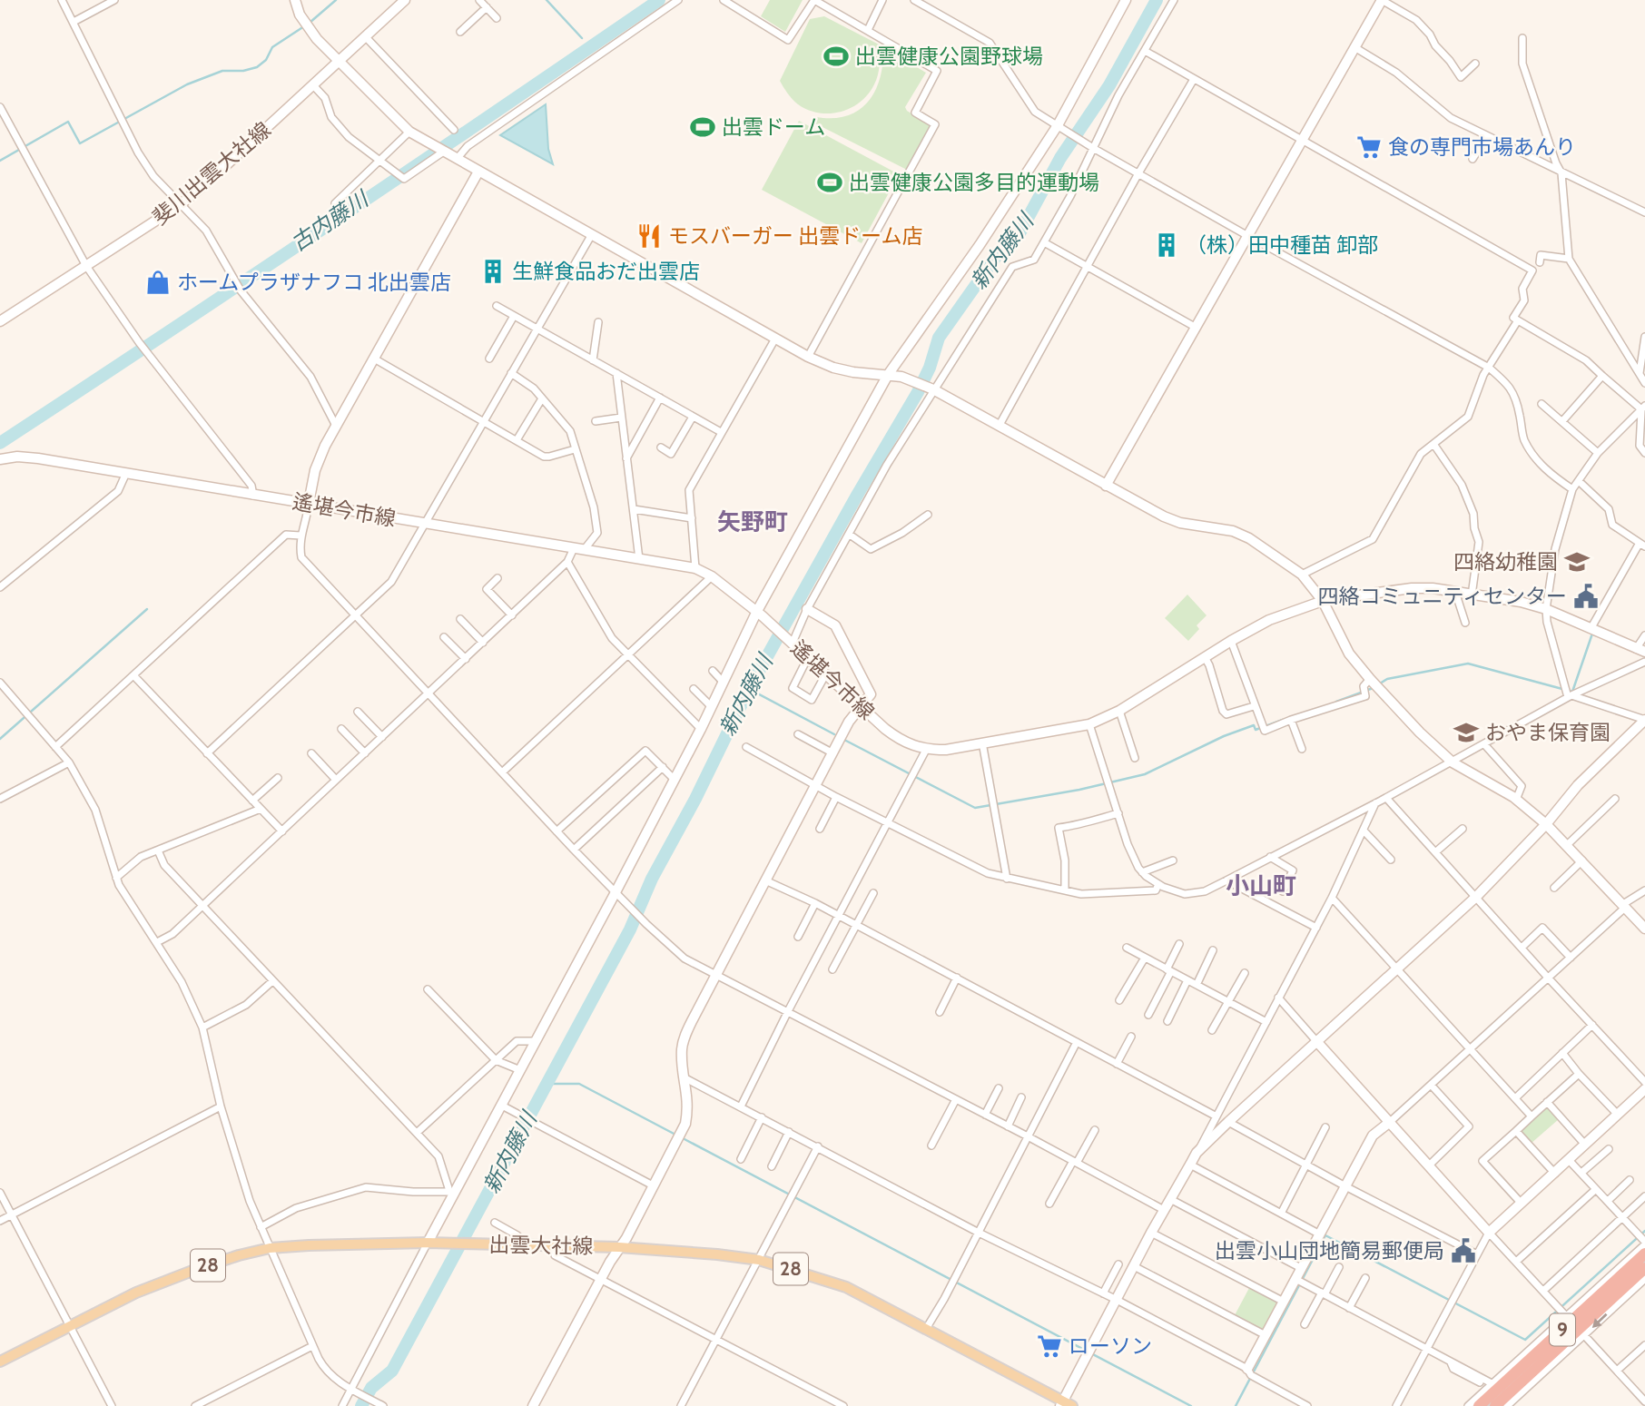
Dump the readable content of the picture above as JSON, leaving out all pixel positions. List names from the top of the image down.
{
  "streets": {
    "highway": ["9"],
    "main road": ["出雲大社線", "28"],
    "street": ["斐川出雲大社線", "遙堪今市線"]
  },
  "districts": ["矢野町", "小山町"],
  "water": ["古内藤川", "新内藤川"],
  "places": {
    "sports": ["出雲健康公園野球場", "出雲ドーム", "出雲健康公園多目的運動場"],
    "supermarket": ["食の専門市場あんり", "ローソン"],
    "restaurant": ["モスバーガー 出雲ドーム店"],
    "building": ["（株）田中種苗 卸部", "生鮮食品おだ出雲店"],
    "shop": ["ホームプラザナフコ 北出雲店"],
    "school or university": ["四絡幼稚園", "おやま保育園"],
    "public building": ["四絡コミュニティセンター", "出雲小山団地簡易郵便局"]
  }
}
